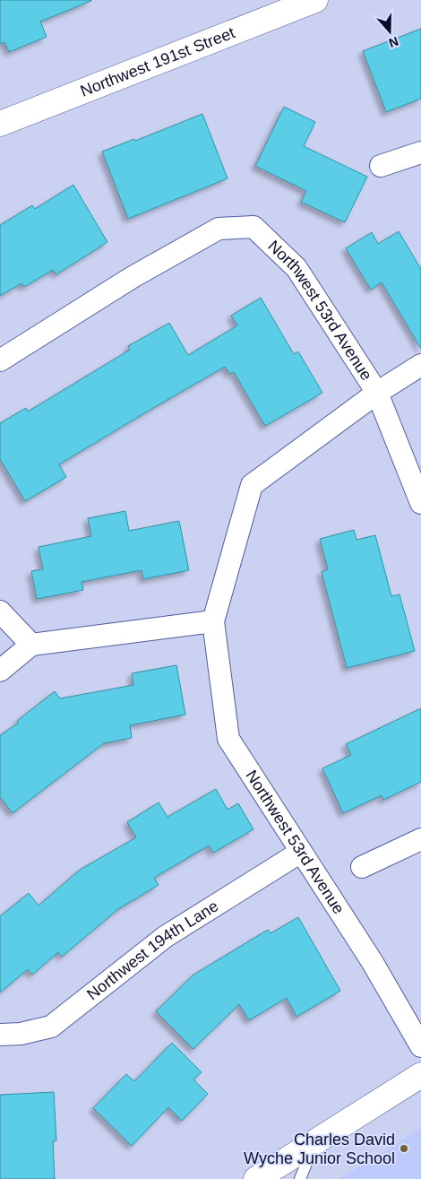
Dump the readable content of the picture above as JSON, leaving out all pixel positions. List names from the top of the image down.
{
  "streets": {
    "street": ["Northwest 191st Street", "Northwest 53rd Avenue", "Northwest 194th Lane"]
  },
  "crossings": [
    ["Northwest 53rd Avenue", "Northwest 194th Lane"]
  ],
  "places": ["Charles David Wyche Junior School"],
  "north": "bottom"
}
